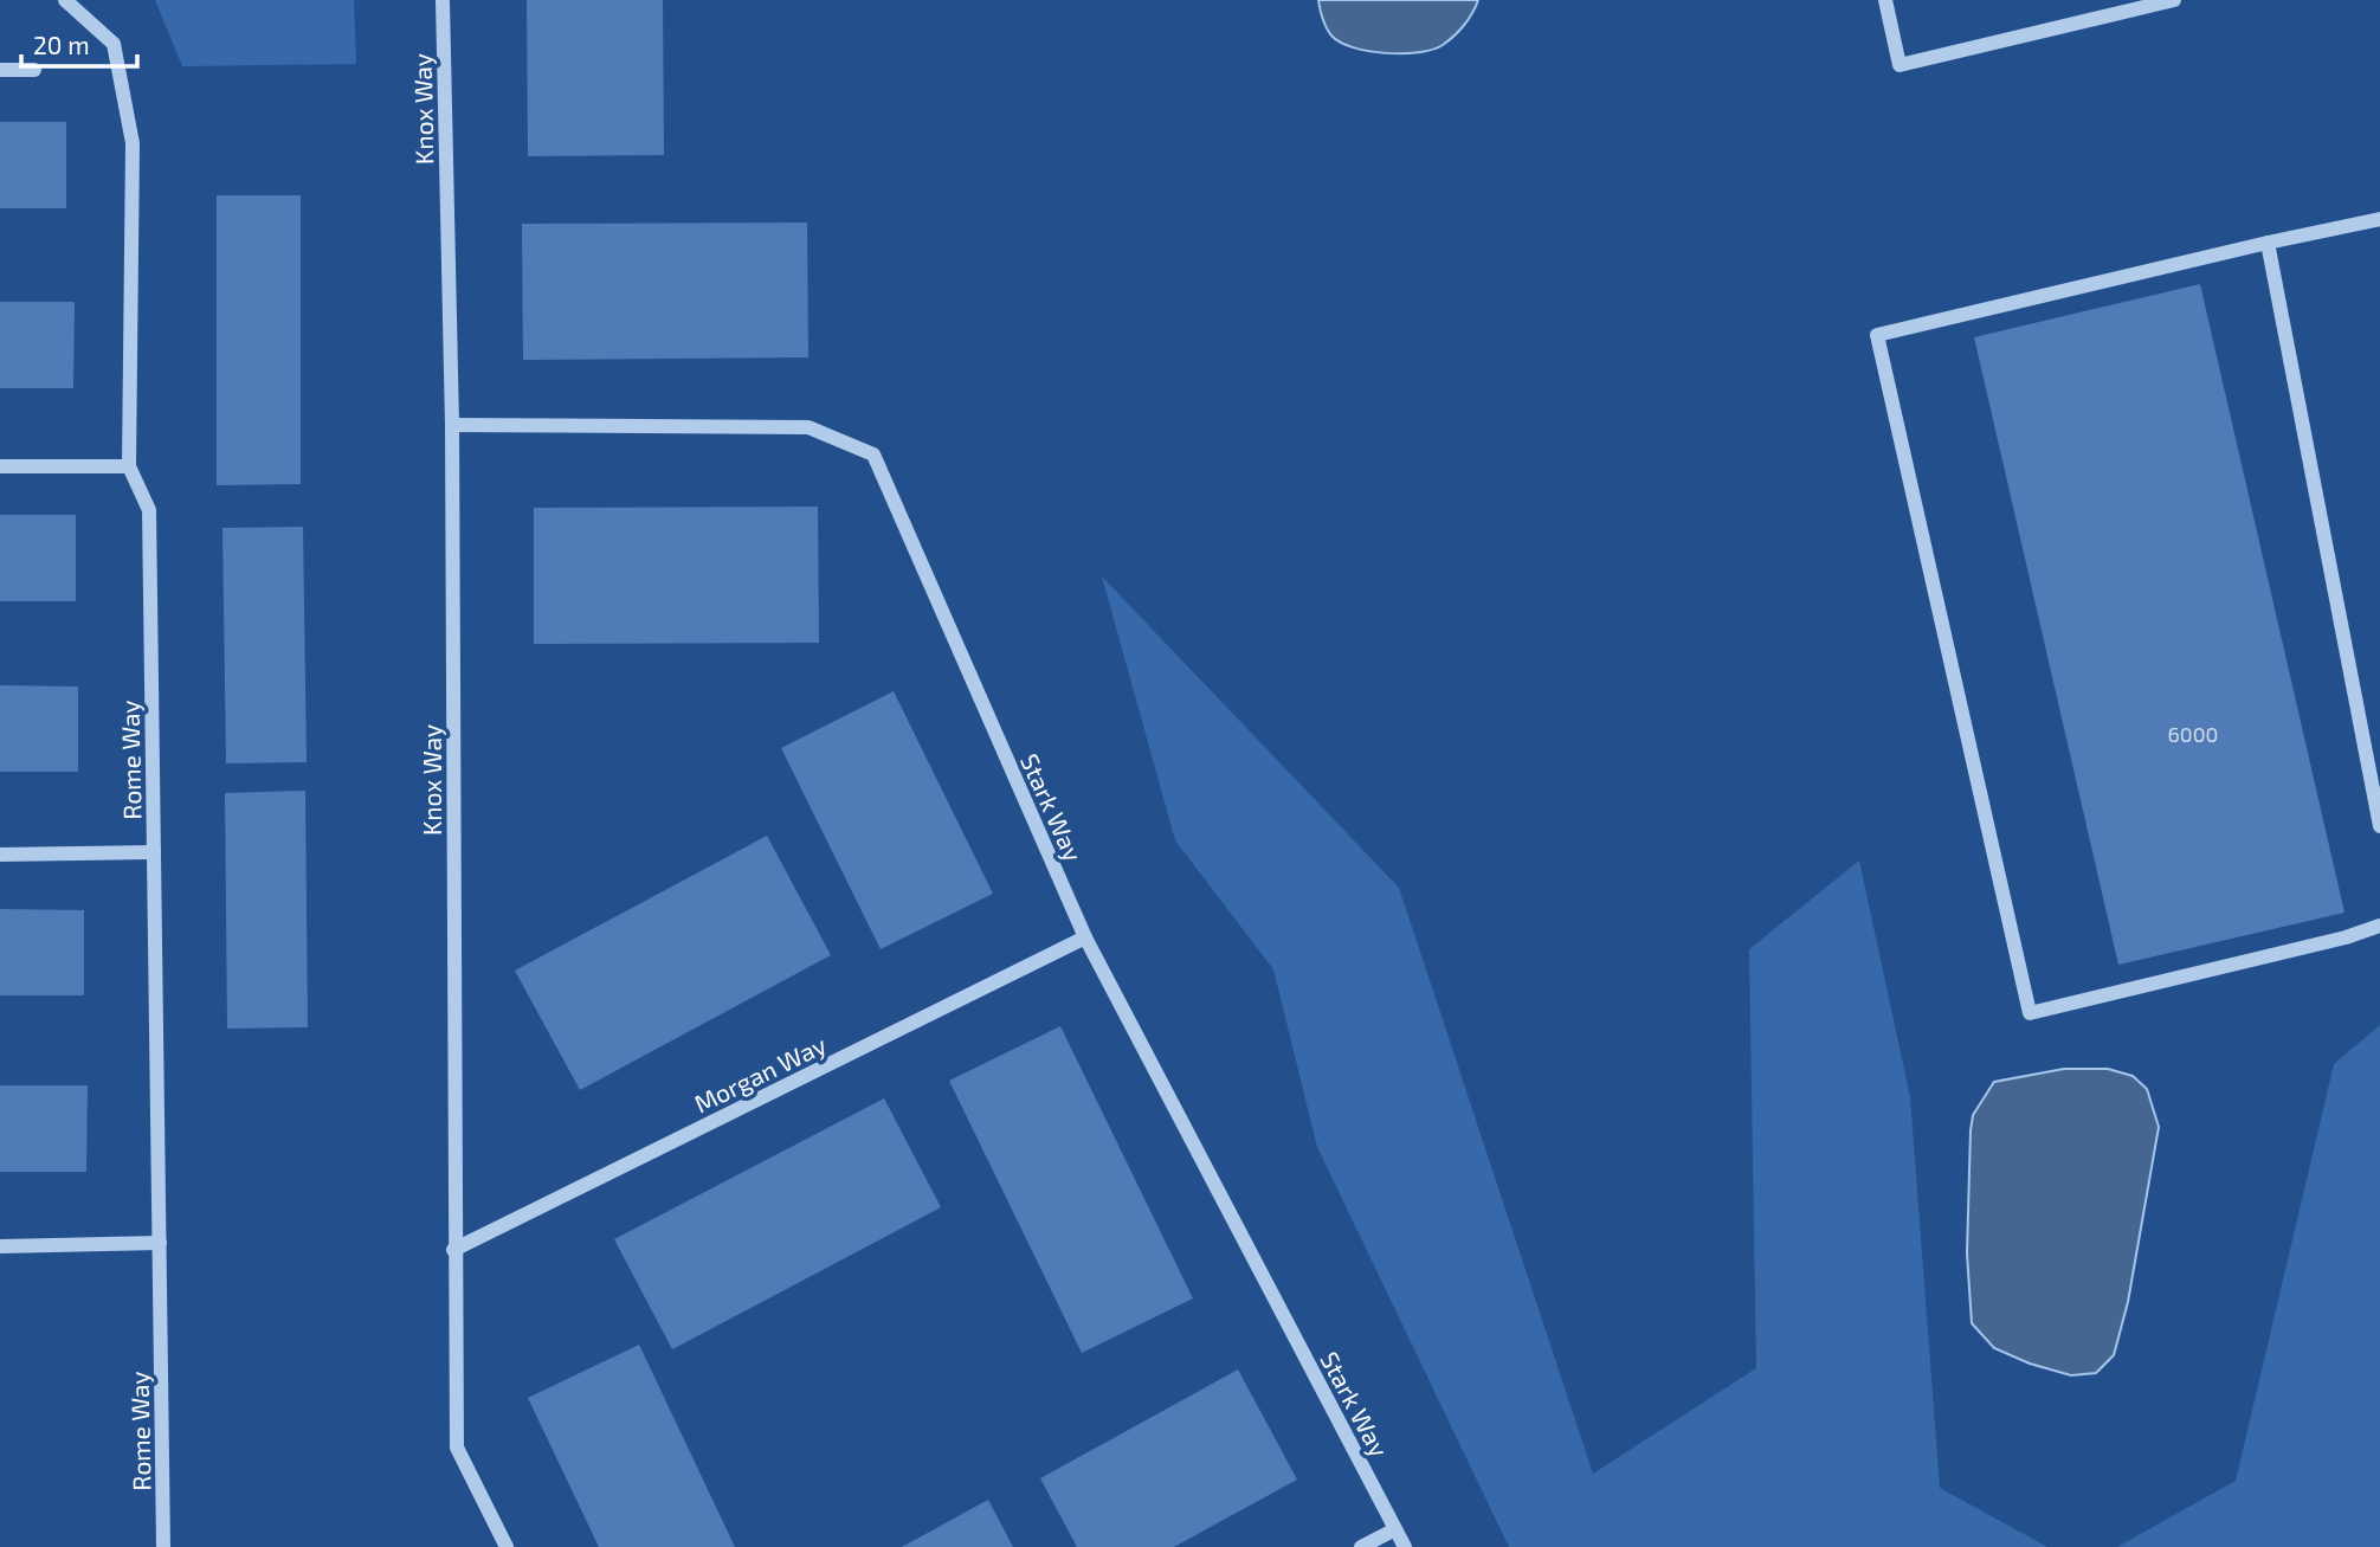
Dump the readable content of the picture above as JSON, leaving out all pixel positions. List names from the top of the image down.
{
  "streets": {
    "street": [
      "Knox Way",
      "Rome Way",
      "Stark Way",
      "Morgan Way"
    ]
  },
  "crossings": [
    ["Knox Way", "Stark Way"],
    ["Knox Way", "Morgan Way"],
    ["Stark Way", "Morgan Way"]
  ],
  "house_numbers": ["6000"],
  "scale_bar": "20 m"
}
